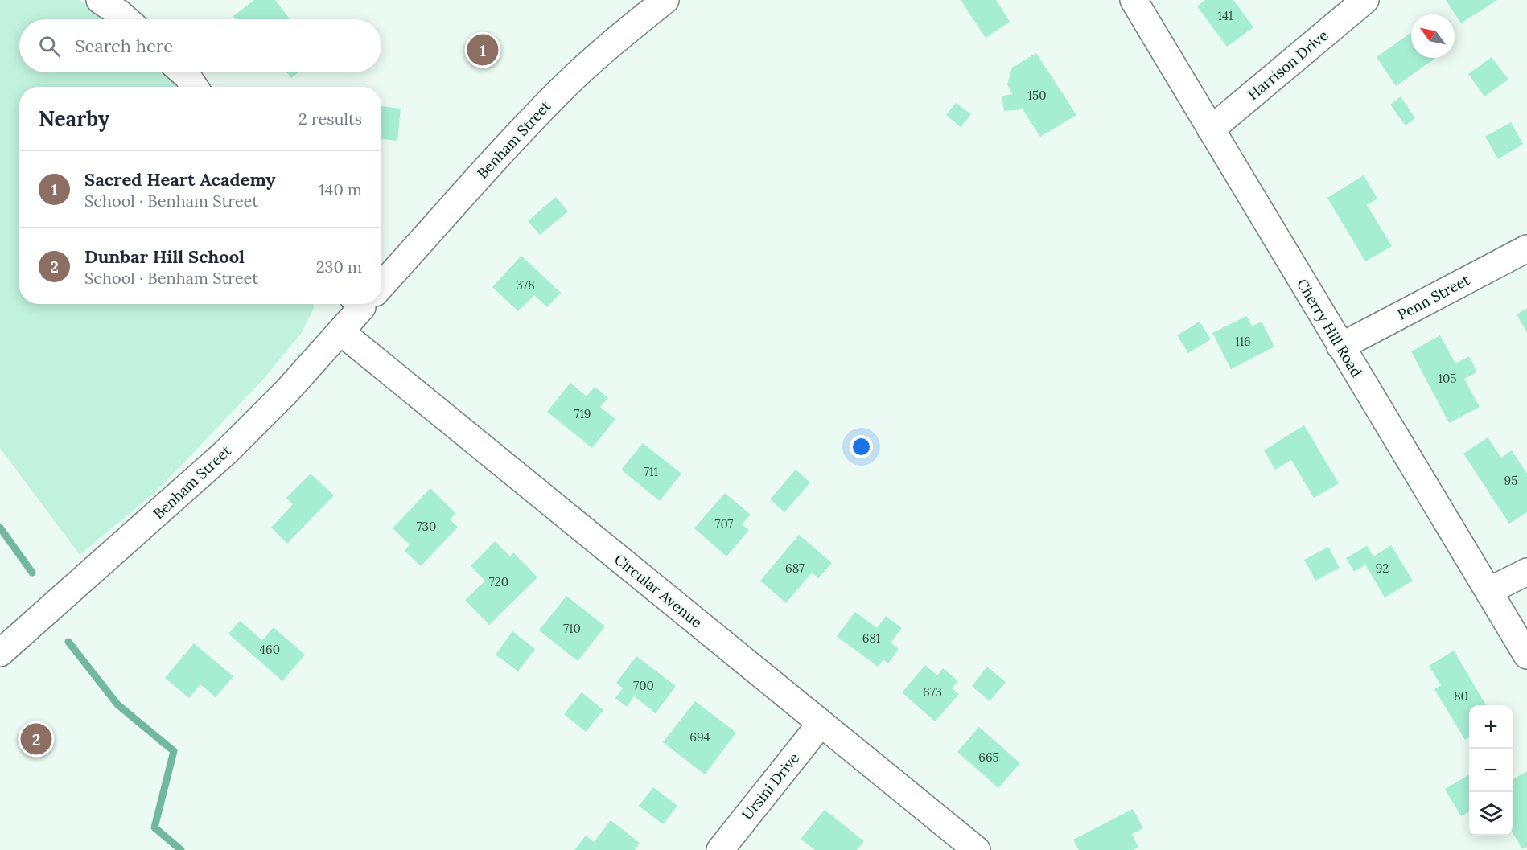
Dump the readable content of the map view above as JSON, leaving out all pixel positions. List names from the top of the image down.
{
  "streets": {
    "street": [
      "Harrison Drive",
      "Benham Street",
      "Penn Street",
      "Cherry Hill Road",
      "Circular Avenue",
      "Ursini Drive"
    ]
  },
  "crossings": [
    ["Harrison Drive", "Cherry Hill Road"],
    ["Benham Street", "Circular Avenue"],
    ["Penn Street", "Cherry Hill Road"],
    ["Circular Avenue", "Ursini Drive"]
  ],
  "house_numbers": [
    "141",
    "150",
    "378",
    "116",
    "105",
    "719",
    "711",
    "95",
    "707",
    "730",
    "687",
    "92",
    "720",
    "710",
    "681",
    "460",
    "700",
    "673",
    "80",
    "694",
    "665"
  ],
  "north": "top left",
  "page": {
    "search": "Search here",
    "pins": ["1", "2"],
    "heading": ["Nearby", "2 results"],
    "list": [
      {
        "mark": "1",
        "name": "Sacred Heart Academy",
        "note": "School · Benham Street",
        "value": "140 m"
      },
      {
        "mark": "2",
        "name": "Dunbar Hill School",
        "note": "School · Benham Street",
        "value": "230 m"
      }
    ],
    "map_buttons": ["+", "−"]
  }
}
